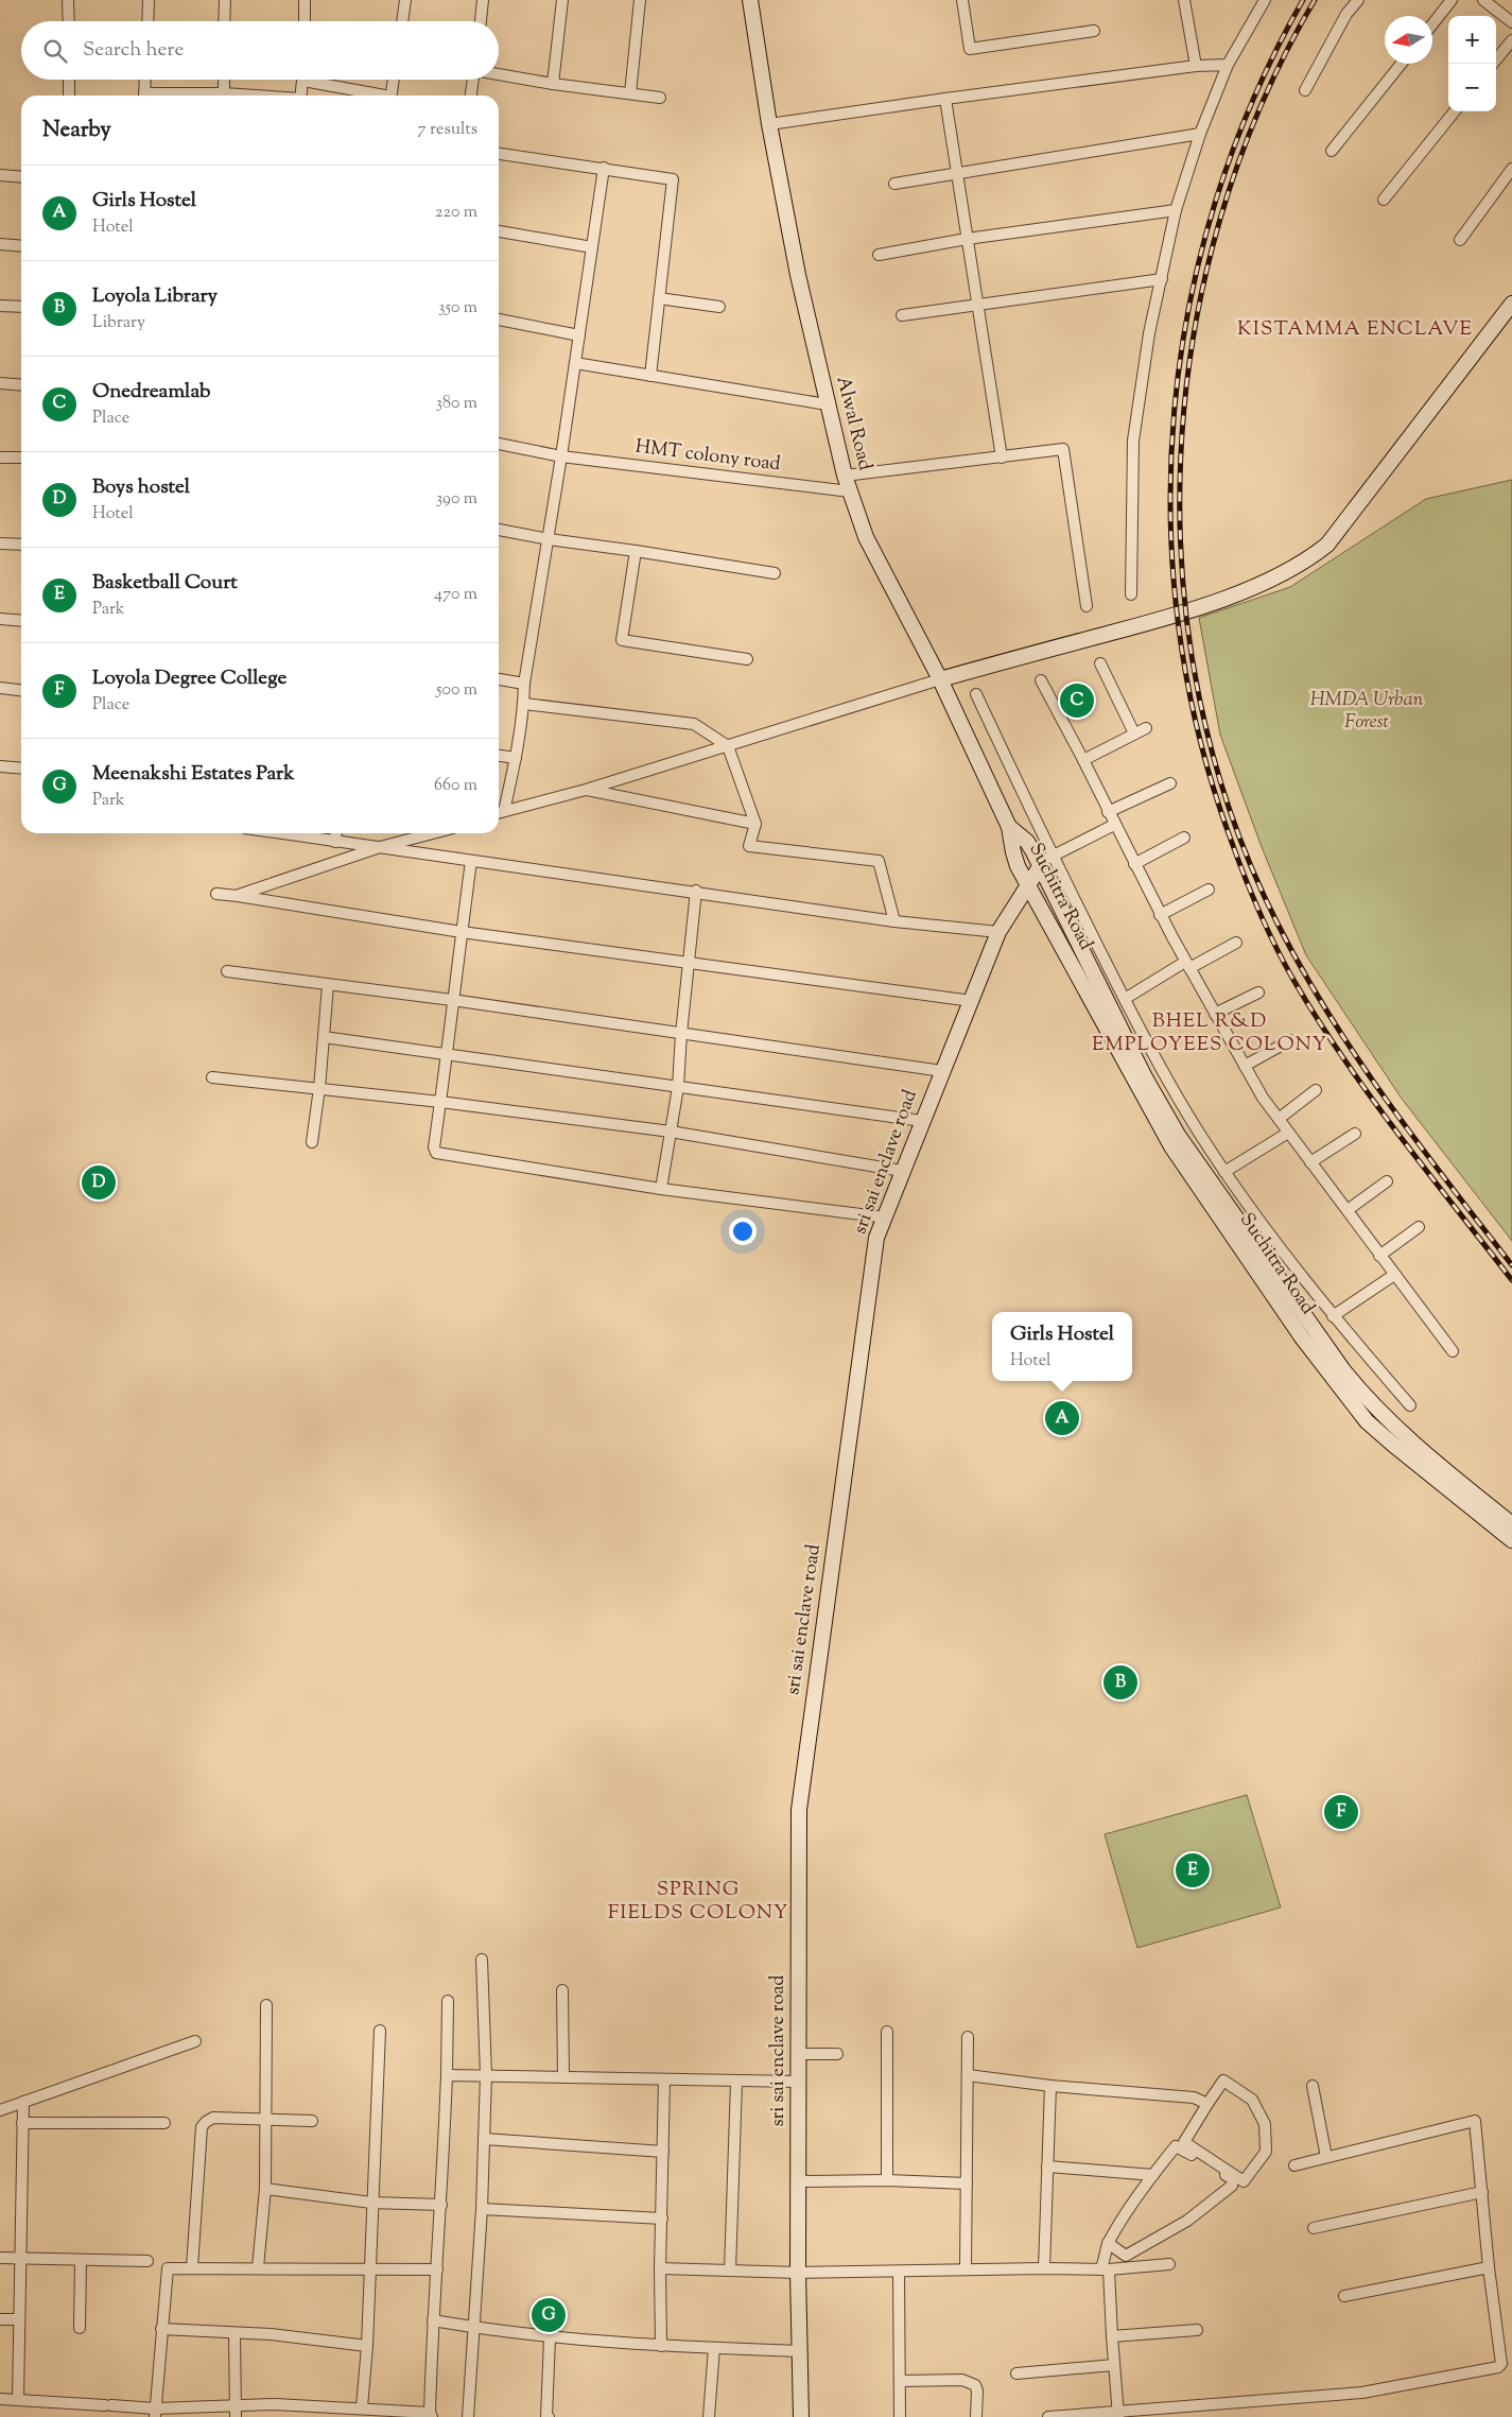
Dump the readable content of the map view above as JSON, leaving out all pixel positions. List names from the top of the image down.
{
  "streets": {
    "main road": ["Alwal Road", "Suchitra Road", "sri sai enclave road"],
    "street": ["HMT colony road"]
  },
  "crossings": [
    ["Alwal Road", "HMT colony road"],
    ["Alwal Road", "Suchitra Road"],
    ["Suchitra Road", "sri sai enclave road"]
  ],
  "districts": ["KISTAMMA ENCLAVE", "BHEL R&D EMPLOYEES COLONY", "SPRING FIELDS COLONY"],
  "parks": ["HMDA Urban Forest"],
  "north": "left",
  "page": {
    "map_buttons": ["+", "−"],
    "search": "Search here",
    "heading": ["Nearby", "7 results"],
    "list": [
      {
        "mark": "A",
        "name": "Girls Hostel",
        "note": "Hotel",
        "value": "220 m"
      },
      {
        "mark": "B",
        "name": "Loyola Library",
        "note": "Library",
        "value": "350 m"
      },
      {
        "mark": "C",
        "name": "Onedreamlab",
        "note": "Place",
        "value": "380 m"
      },
      {
        "mark": "D",
        "name": "Boys hostel",
        "note": "Hotel",
        "value": "390 m"
      },
      {
        "mark": "E",
        "name": "Basketball Court",
        "note": "Park",
        "value": "470 m"
      },
      {
        "mark": "F",
        "name": "Loyola Degree College",
        "note": "Place",
        "value": "500 m"
      },
      {
        "mark": "G",
        "name": "Meenakshi Estates Park",
        "note": "Park",
        "value": "660 m"
      }
    ],
    "pins": [
      "C",
      "D",
      "A",
      "B",
      "F",
      "E",
      "G"
    ],
    "popup": ["Girls Hostel", "Hotel"]
  }
}
